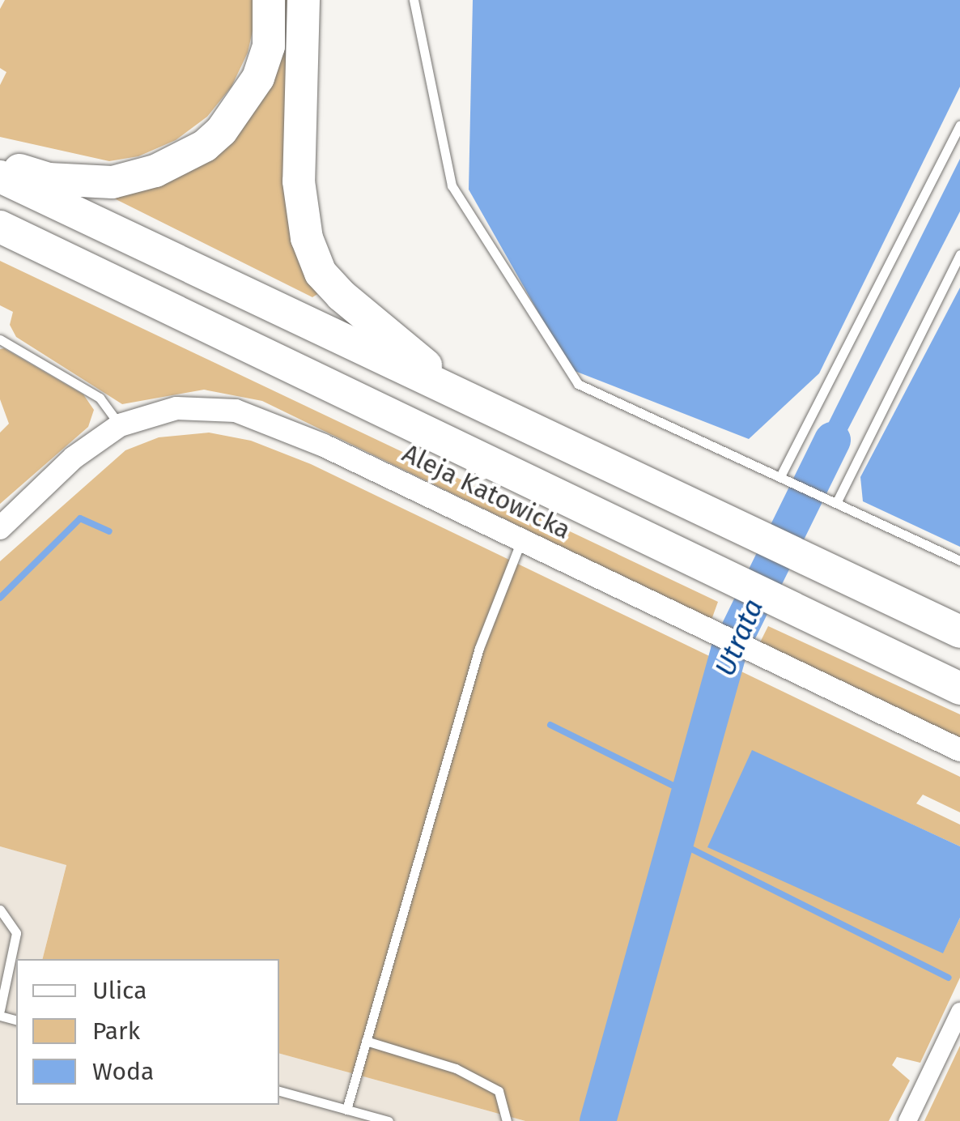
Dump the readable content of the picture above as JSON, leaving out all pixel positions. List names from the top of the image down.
{
  "streets": {
    "street": ["Aleja Katowicka"]
  },
  "water": ["Utrata"],
  "legend": ["Ulica", "Park", "Woda"]
}
